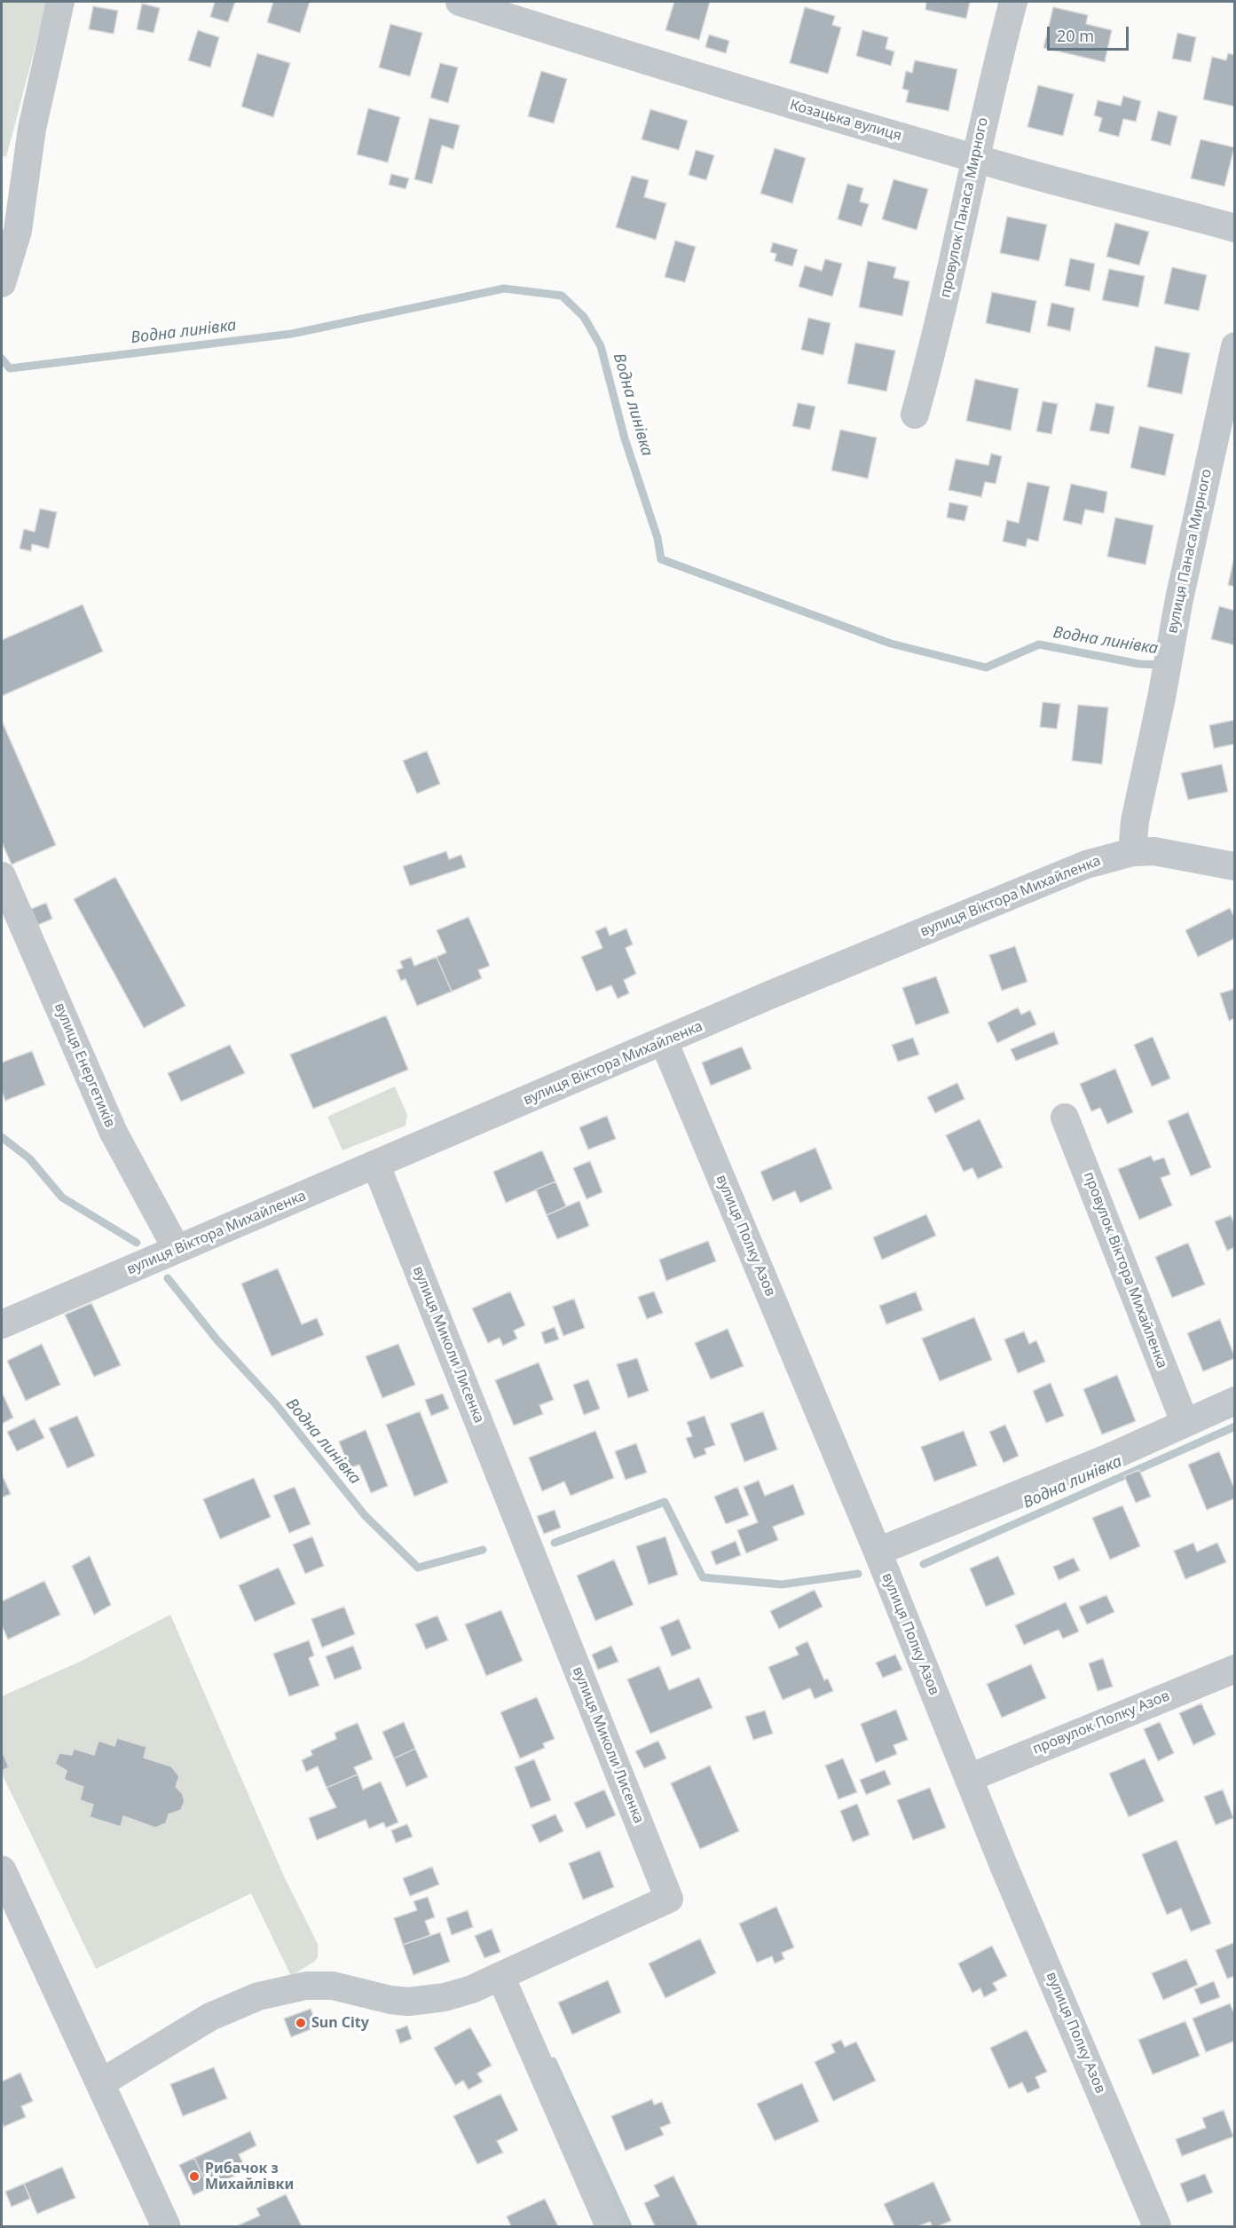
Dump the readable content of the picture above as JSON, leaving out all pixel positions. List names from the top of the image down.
{
  "streets": {
    "street": [
      "Козацька вулиця",
      "провулок Панаса Мирного",
      "вулиця Панаса Мирного",
      "вулиця Віктора Михайленка",
      "вулиця Енергетиків",
      "вулиця Полку Азов",
      "провулок Віктора Михайленка",
      "вулиця Миколи Лисенка",
      "провулок Полку Азов"
    ]
  },
  "crossings": [
    ["Козацька вулиця", "провулок Панаса Мирного"],
    ["вулиця Панаса Мирного", "вулиця Віктора Михайленка"],
    ["вулиця Віктора Михайленка", "вулиця Енергетиків"],
    ["вулиця Віктора Михайленка", "вулиця Полку Азов"],
    ["вулиця Віктора Михайленка", "вулиця Миколи Лисенка"],
    ["вулиця Полку Азов", "провулок Полку Азов"]
  ],
  "water": ["Водна линівка"],
  "places": ["Sun City", "Рибачок з Михайлівки"],
  "scale_bar": "20 m"
}
